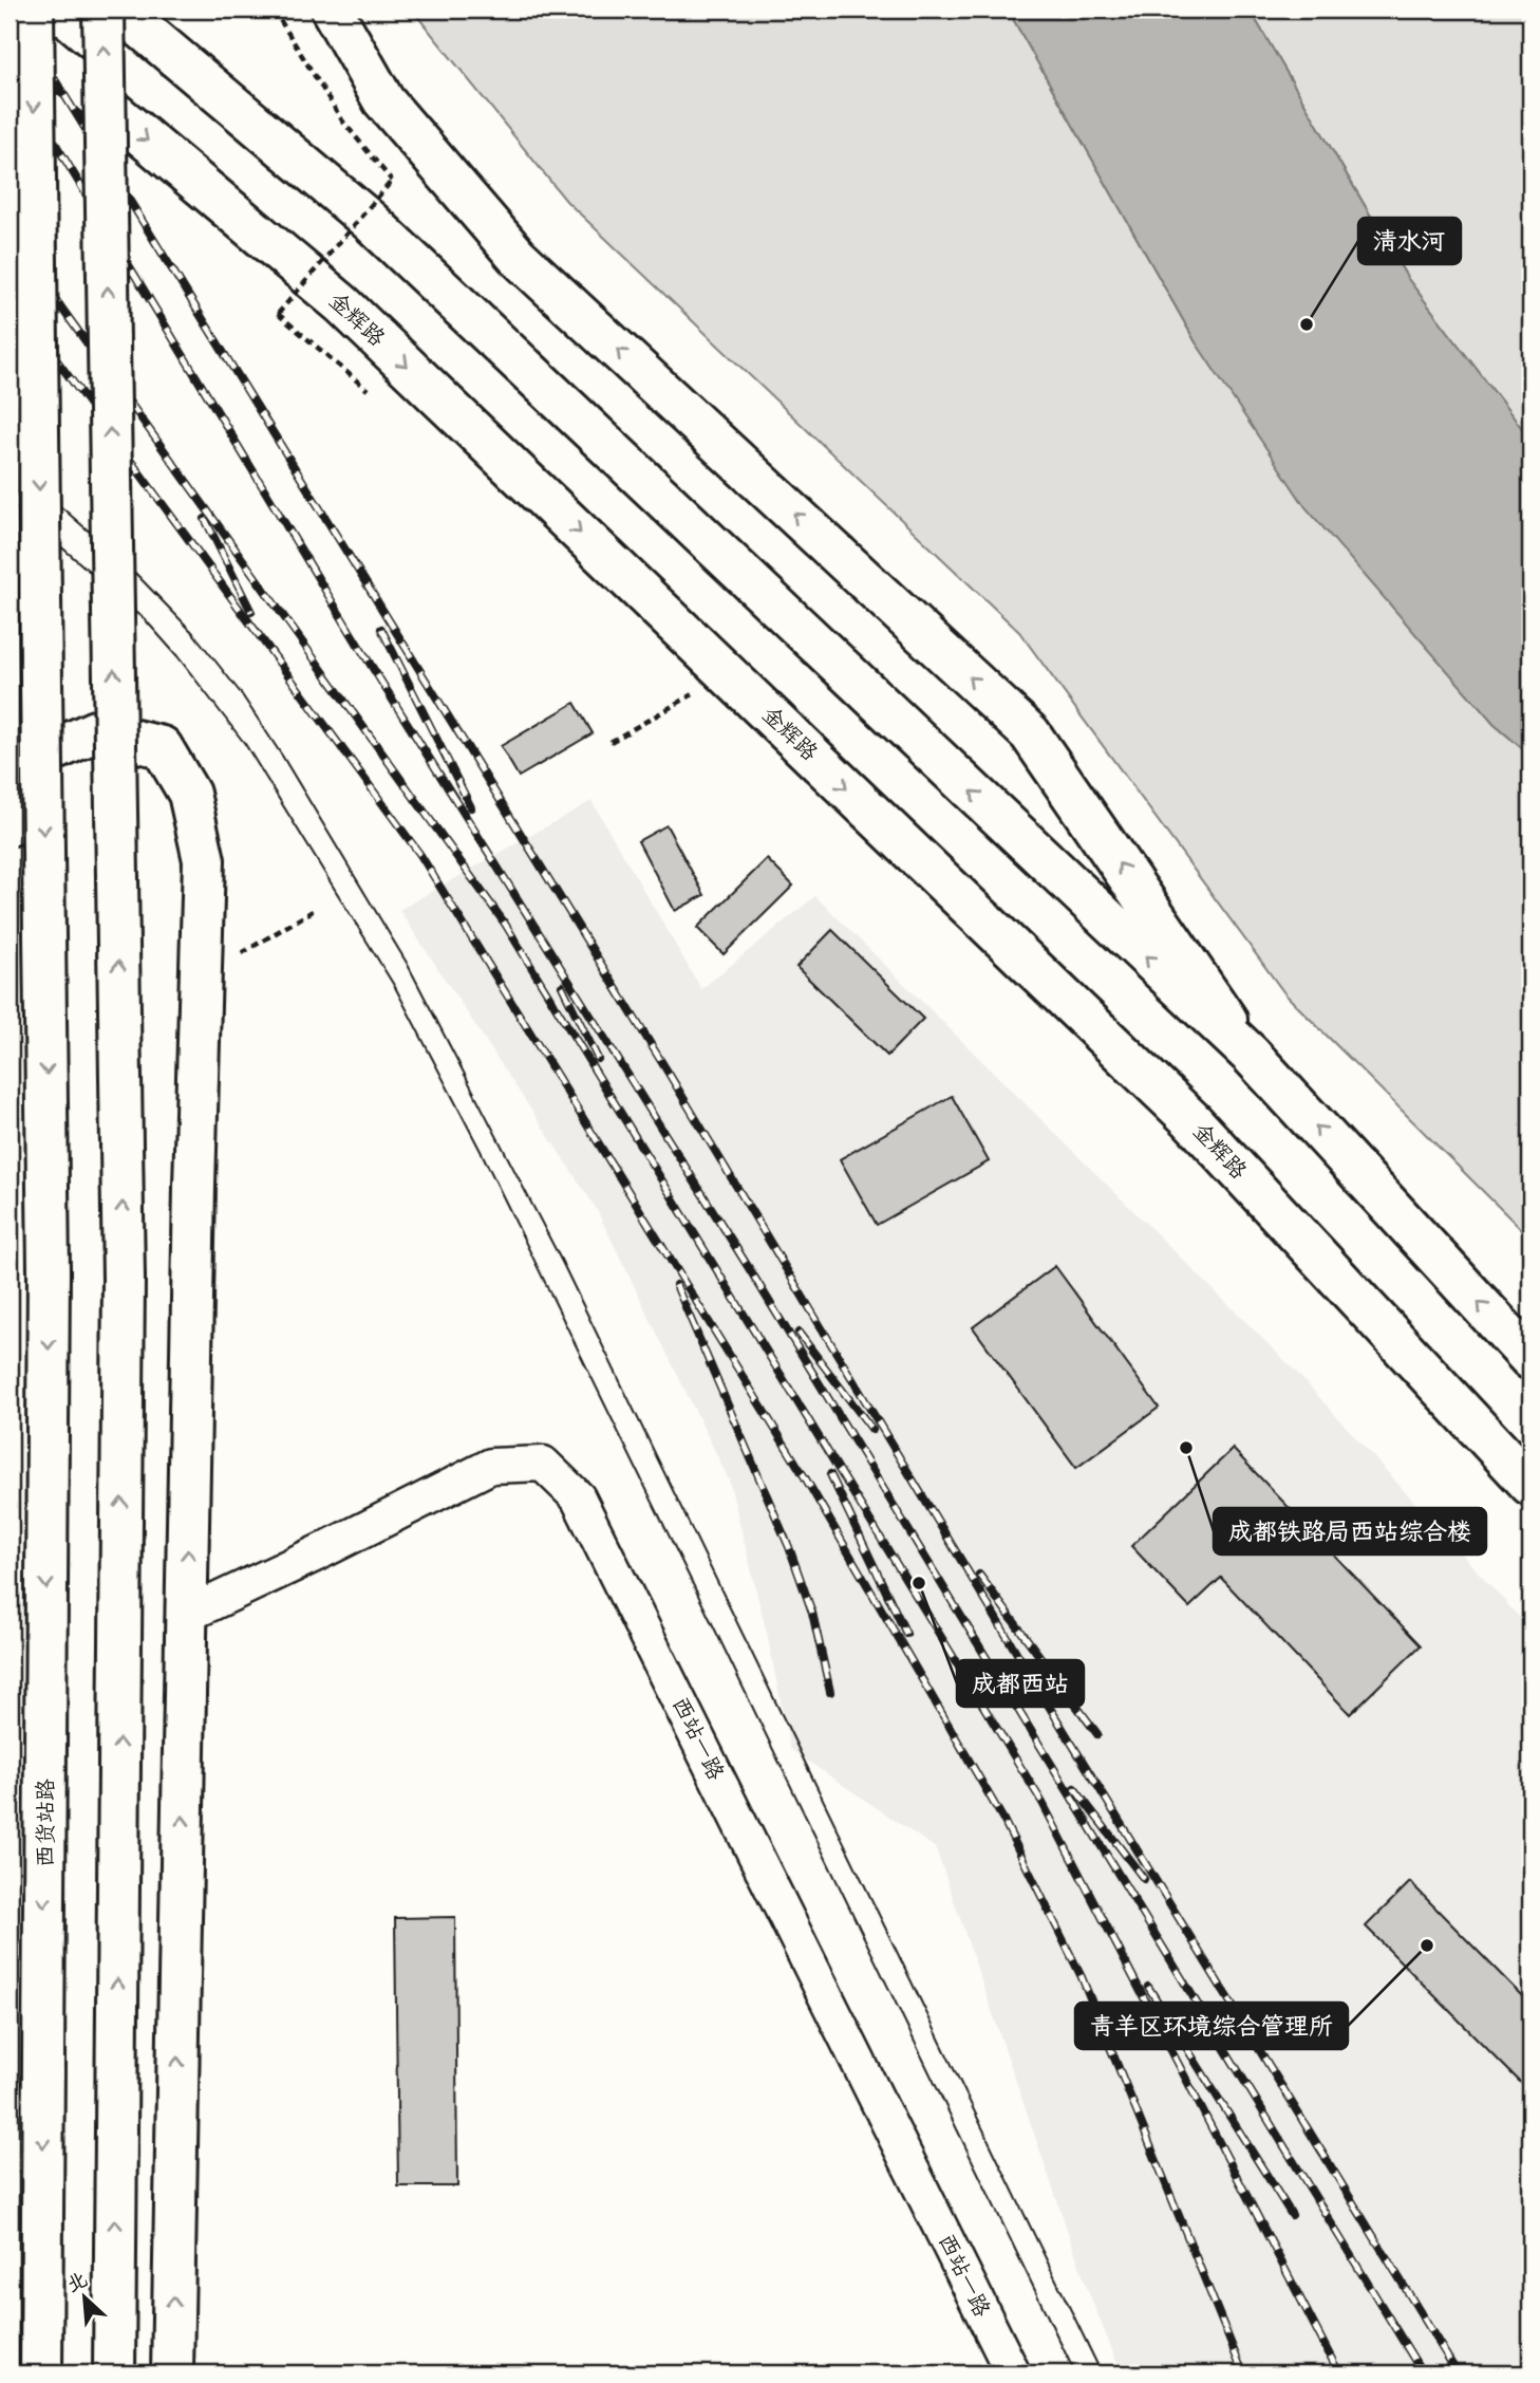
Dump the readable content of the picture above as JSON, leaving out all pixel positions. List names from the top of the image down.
{
  "streets": {
    "main road": ["金辉路", "西货站路"],
    "street": ["西站一路"]
  },
  "places": [
    "清水河",
    "成都铁路局西站综合楼",
    "成都西站",
    "青羊区环境综合管理所"
  ],
  "north": "top left"
}
